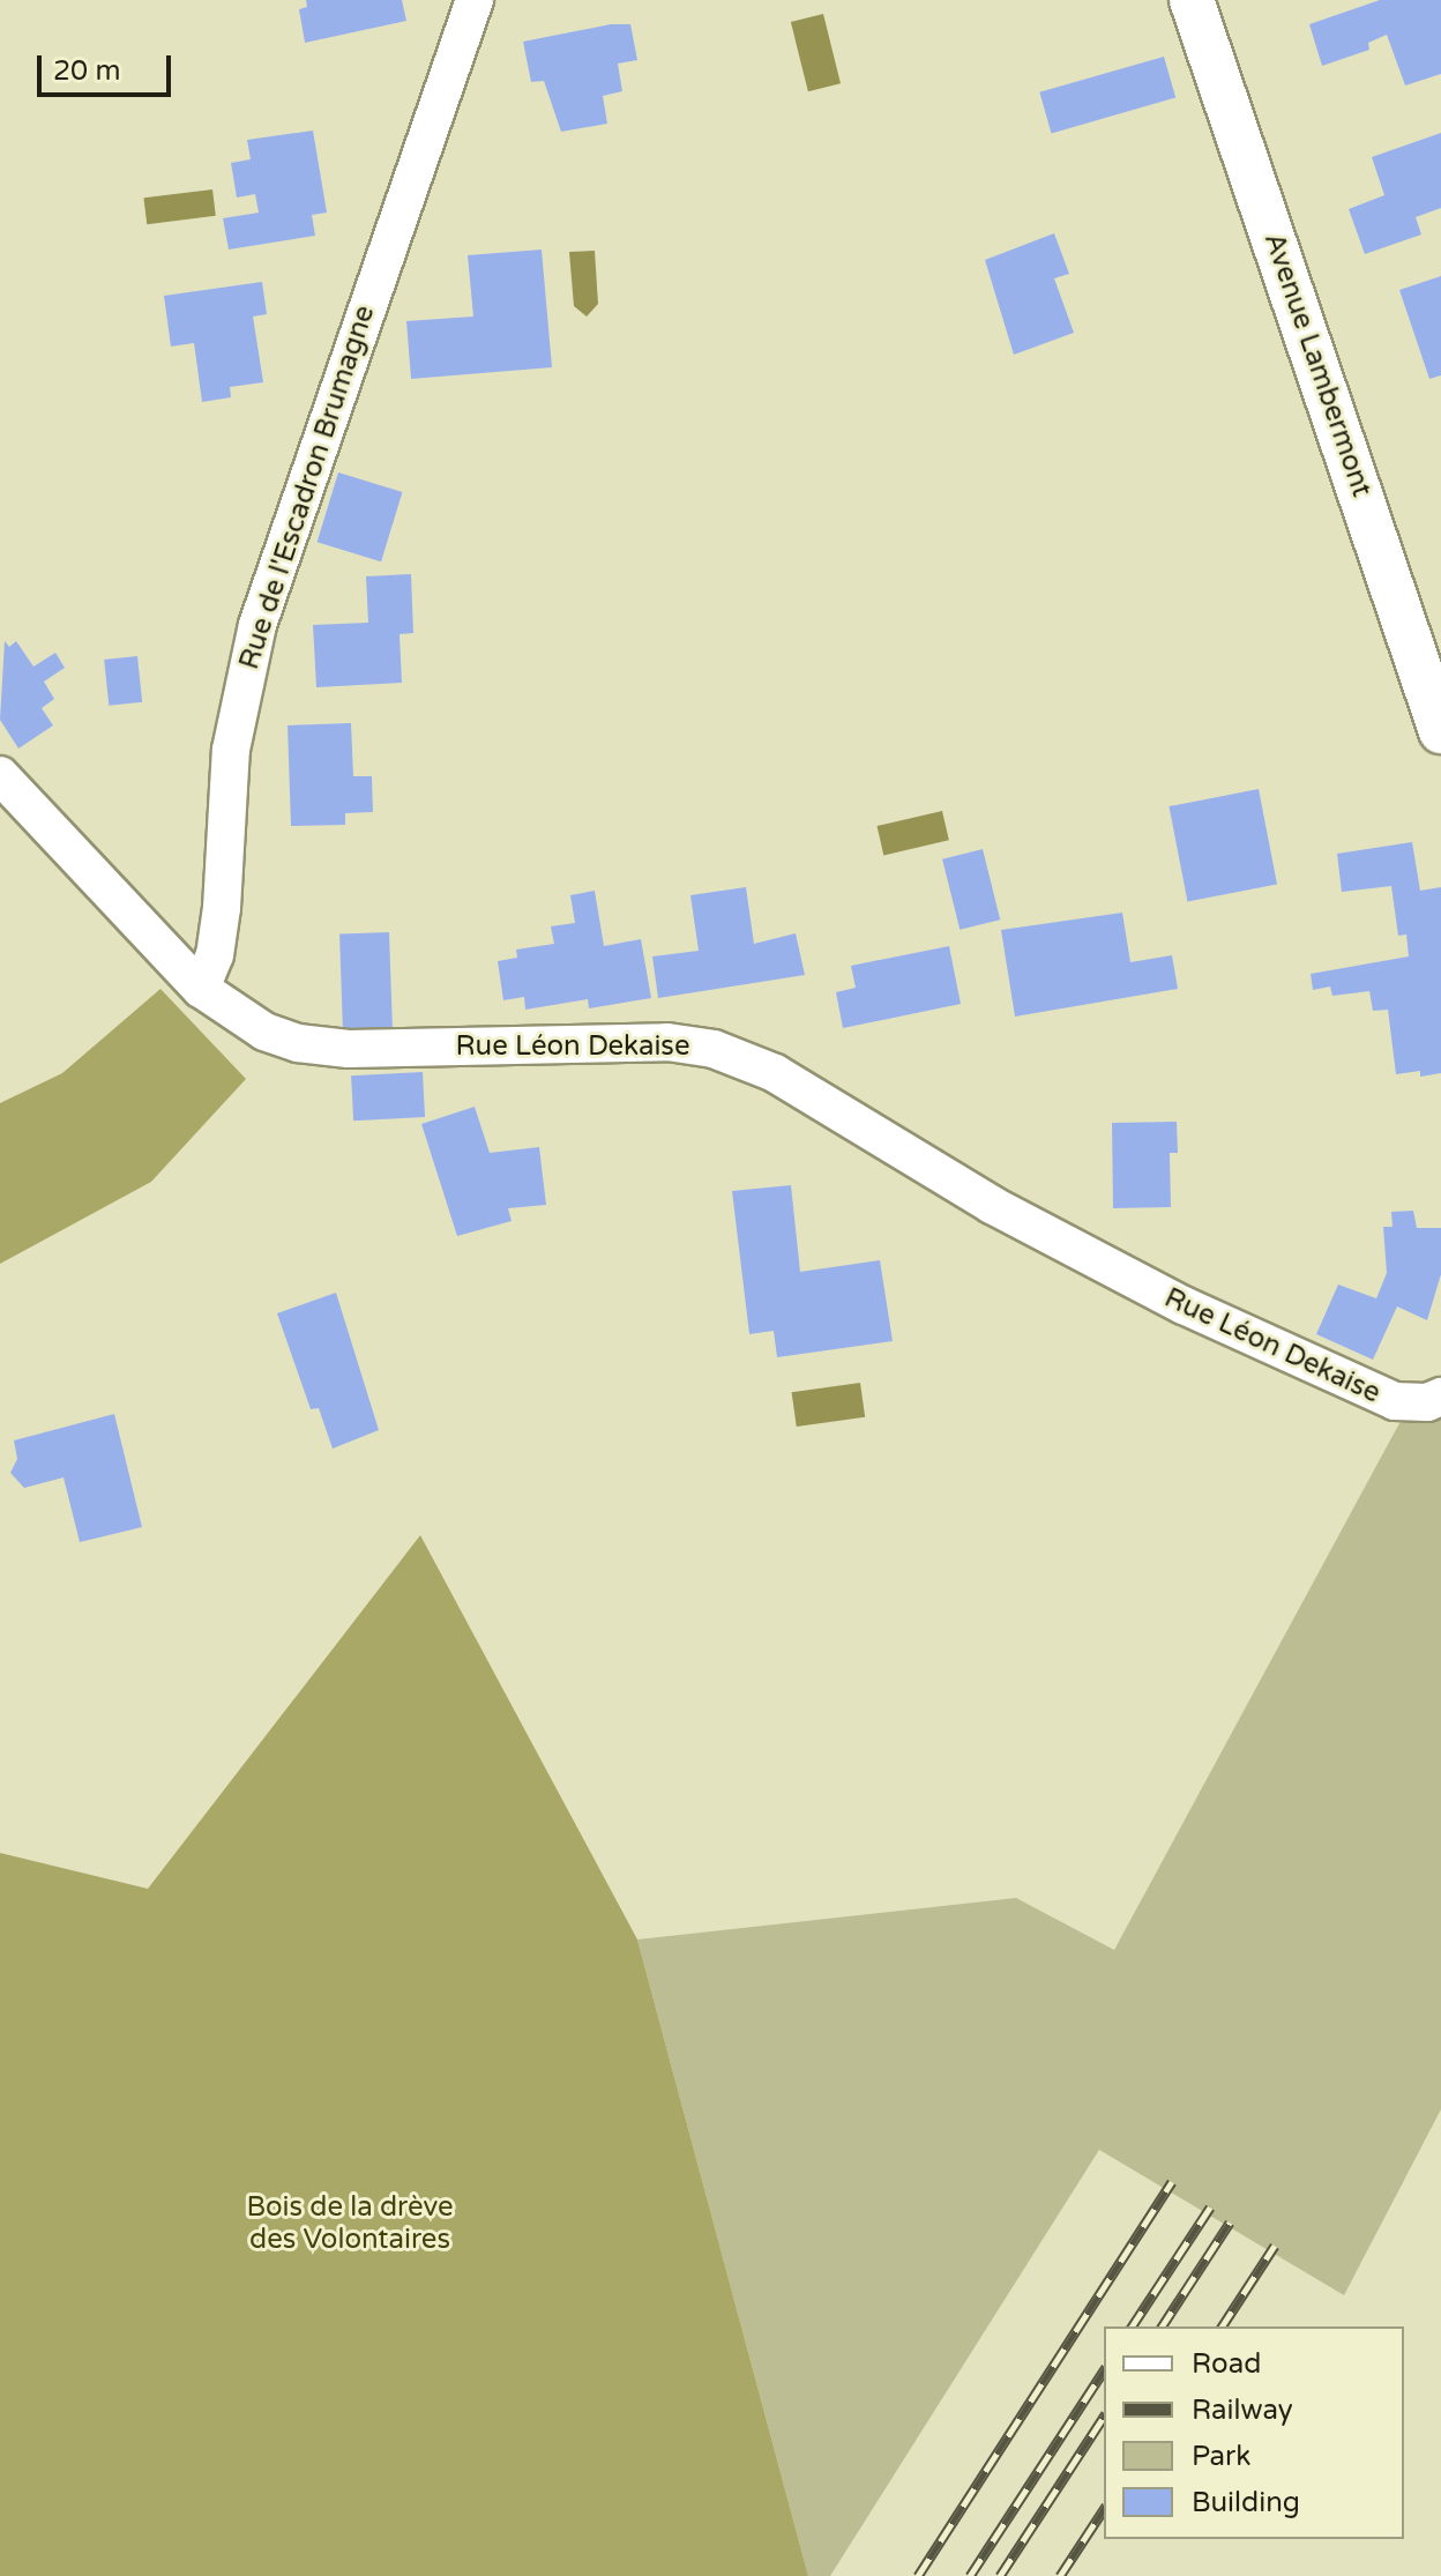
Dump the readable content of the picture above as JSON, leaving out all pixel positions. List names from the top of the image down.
{
  "streets": {
    "street": ["Avenue Lambermont", "Rue de l'Escadron Brumagne", "Rue Léon Dekaise"]
  },
  "crossings": [
    ["Rue de l'Escadron Brumagne", "Rue Léon Dekaise"]
  ],
  "parks": ["Bois de la drève des Volontaires"],
  "legend": [
    "Road",
    "Railway",
    "Park",
    "Building"
  ],
  "scale_bar": "20 m"
}
